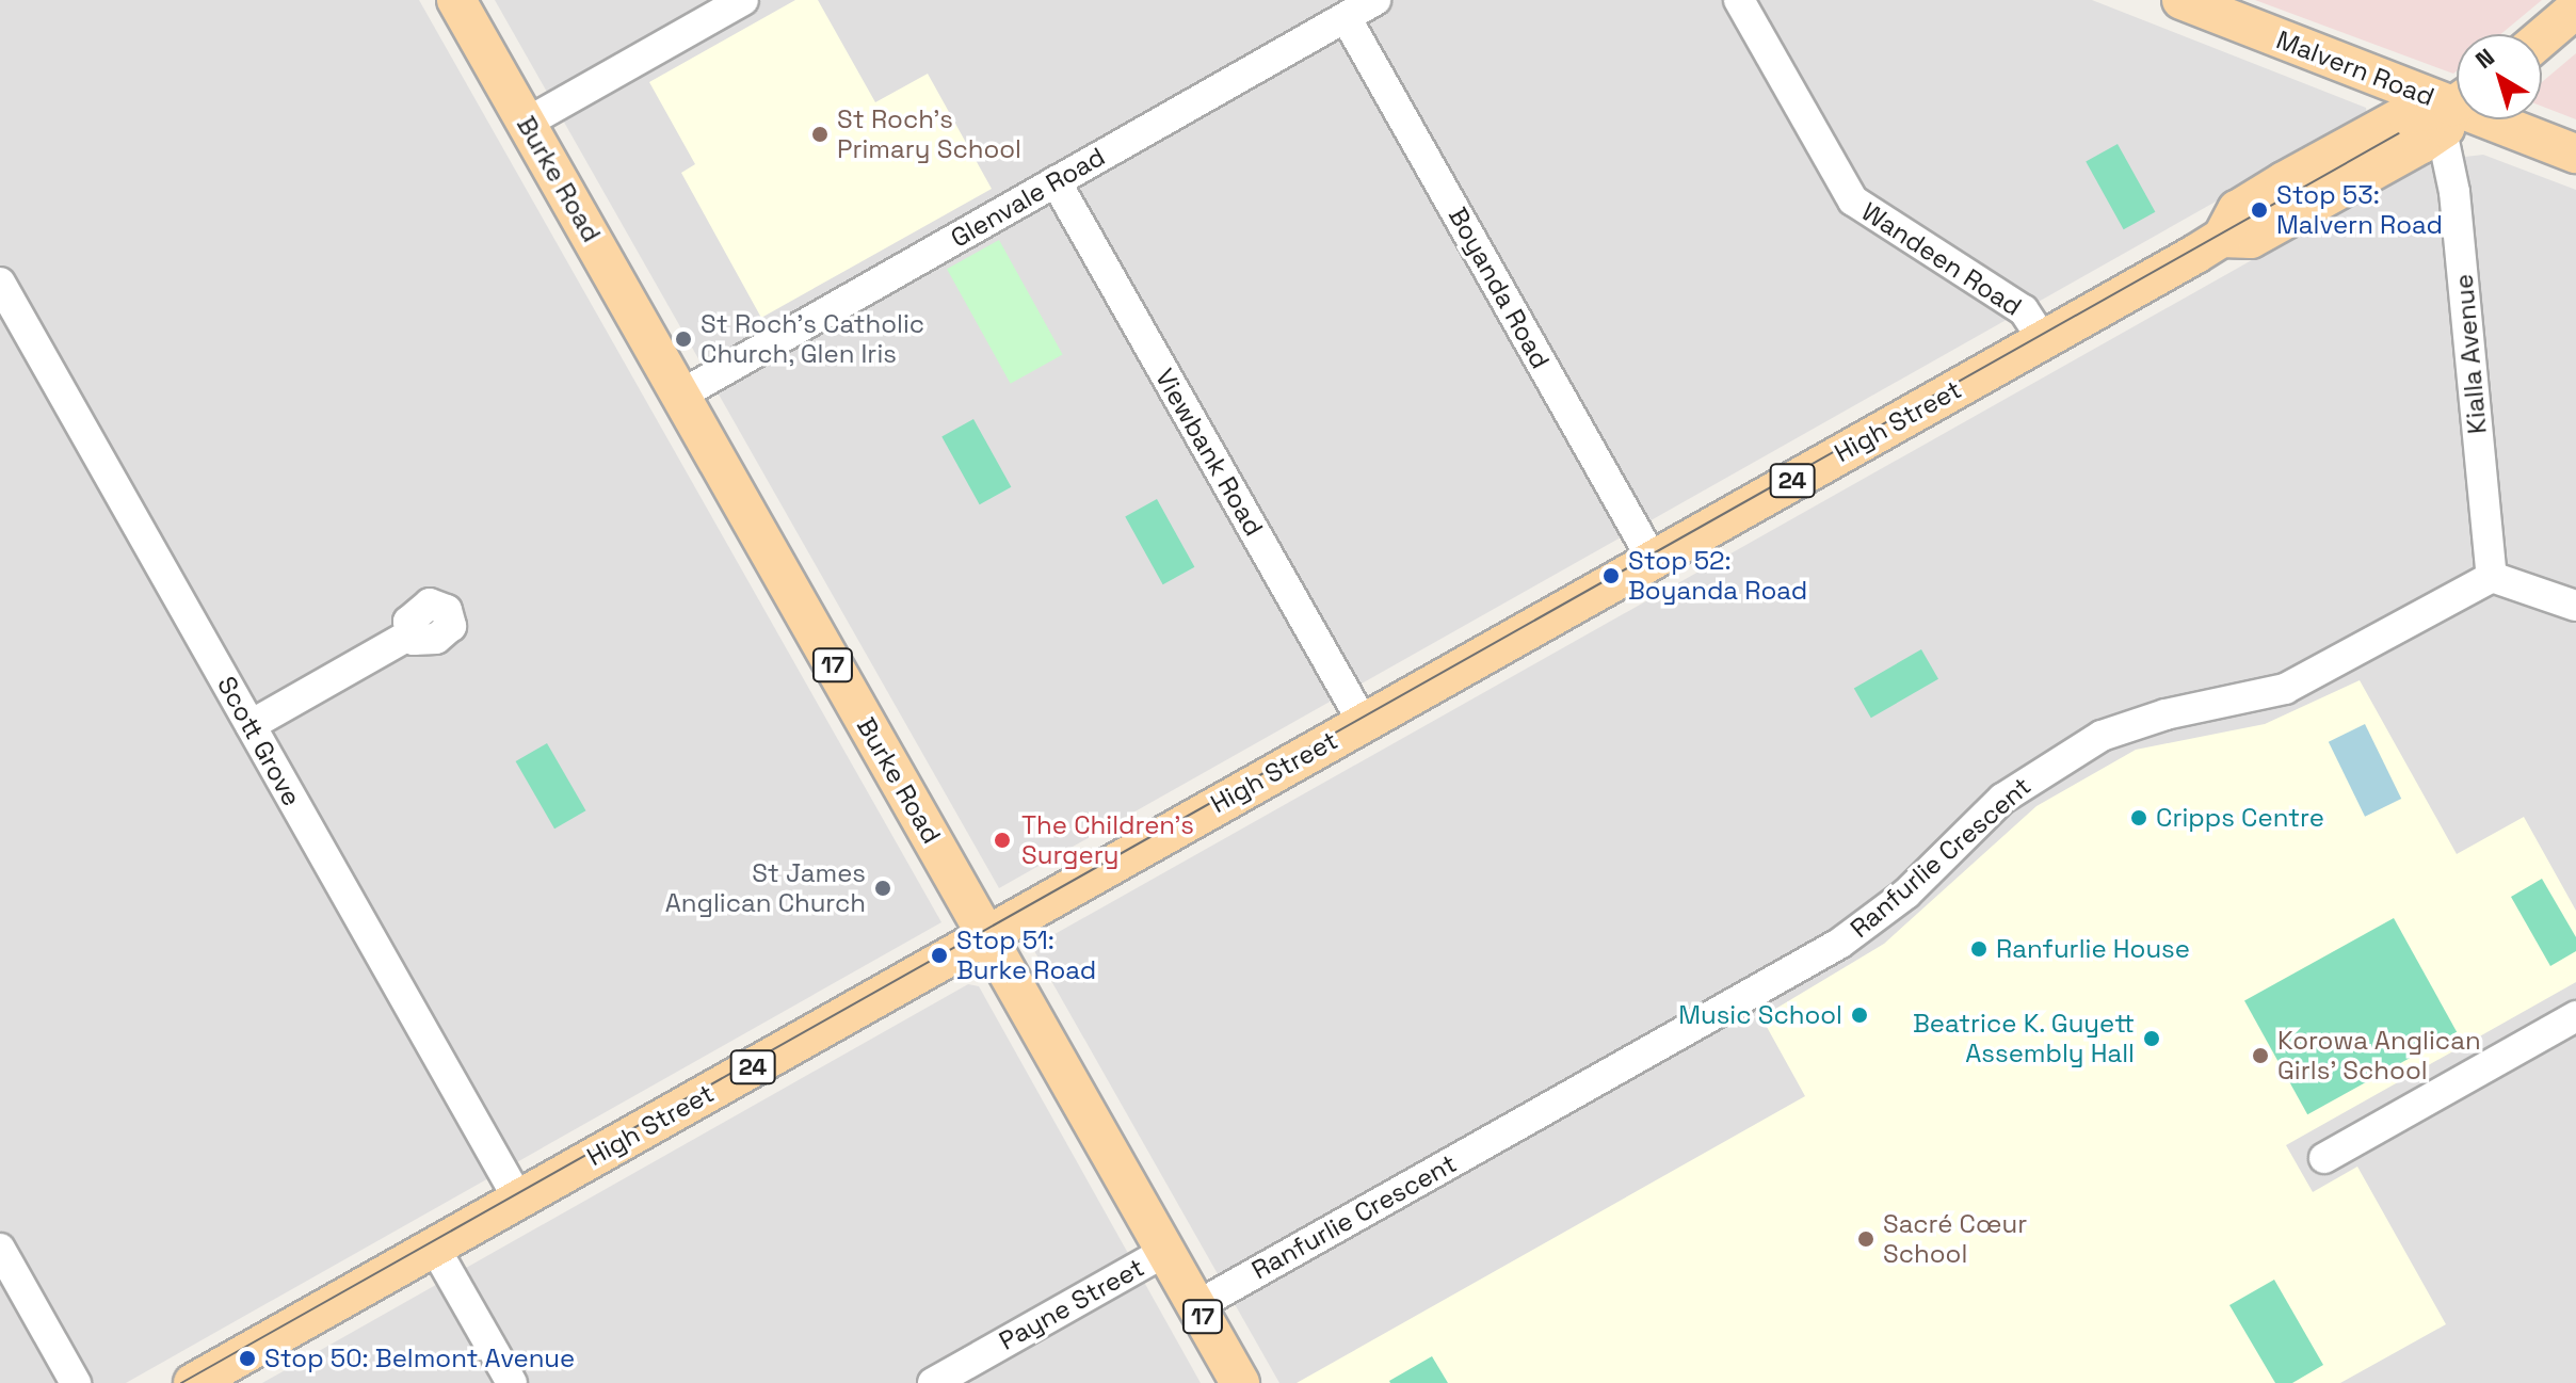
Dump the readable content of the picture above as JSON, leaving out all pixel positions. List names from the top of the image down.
{
  "streets": {
    "main road": [
      "Malvern Road",
      "Burke Road",
      "High Street",
      "24",
      "17"
    ],
    "street": [
      "Glenvale Road",
      "Wandeen Road",
      "Boyanda Road",
      "Kialla Avenue",
      "Viewbank Road",
      "Scott Grove",
      "Ranfurlie Crescent",
      "Payne Street"
    ]
  },
  "crossings": [
    ["Malvern Road", "Kialla Avenue"],
    ["Malvern Road", "High Street"],
    ["Burke Road", "Glenvale Road"],
    ["Burke Road", "High Street"],
    ["Burke Road", "Ranfurlie Crescent"],
    ["Burke Road", "Payne Street"],
    ["Glenvale Road", "Boyanda Road"],
    ["Glenvale Road", "Viewbank Road"],
    ["Wandeen Road", "High Street"],
    ["Boyanda Road", "High Street"],
    ["Kialla Avenue", "High Street"],
    ["Kialla Avenue", "Ranfurlie Crescent"],
    ["High Street", "Viewbank Road"],
    ["High Street", "Scott Grove"]
  ],
  "places": [
    "St Roch's Primary School",
    "Stop 53: Malvern Road",
    "St Roch's Catholic Church, Glen Iris",
    "Stop 52: Boyanda Road",
    "Cripps Centre",
    "The Children's Surgery",
    "St James Anglican Church",
    "Ranfurlie House",
    "Stop 51: Burke Road",
    "Music School",
    "Beatrice K. Guyett Assembly Hall",
    "Korowa Anglican Girls' School",
    "Sacré Cœur School",
    "Stop 50: Belmont Avenue"
  ],
  "north": "top left"
}
